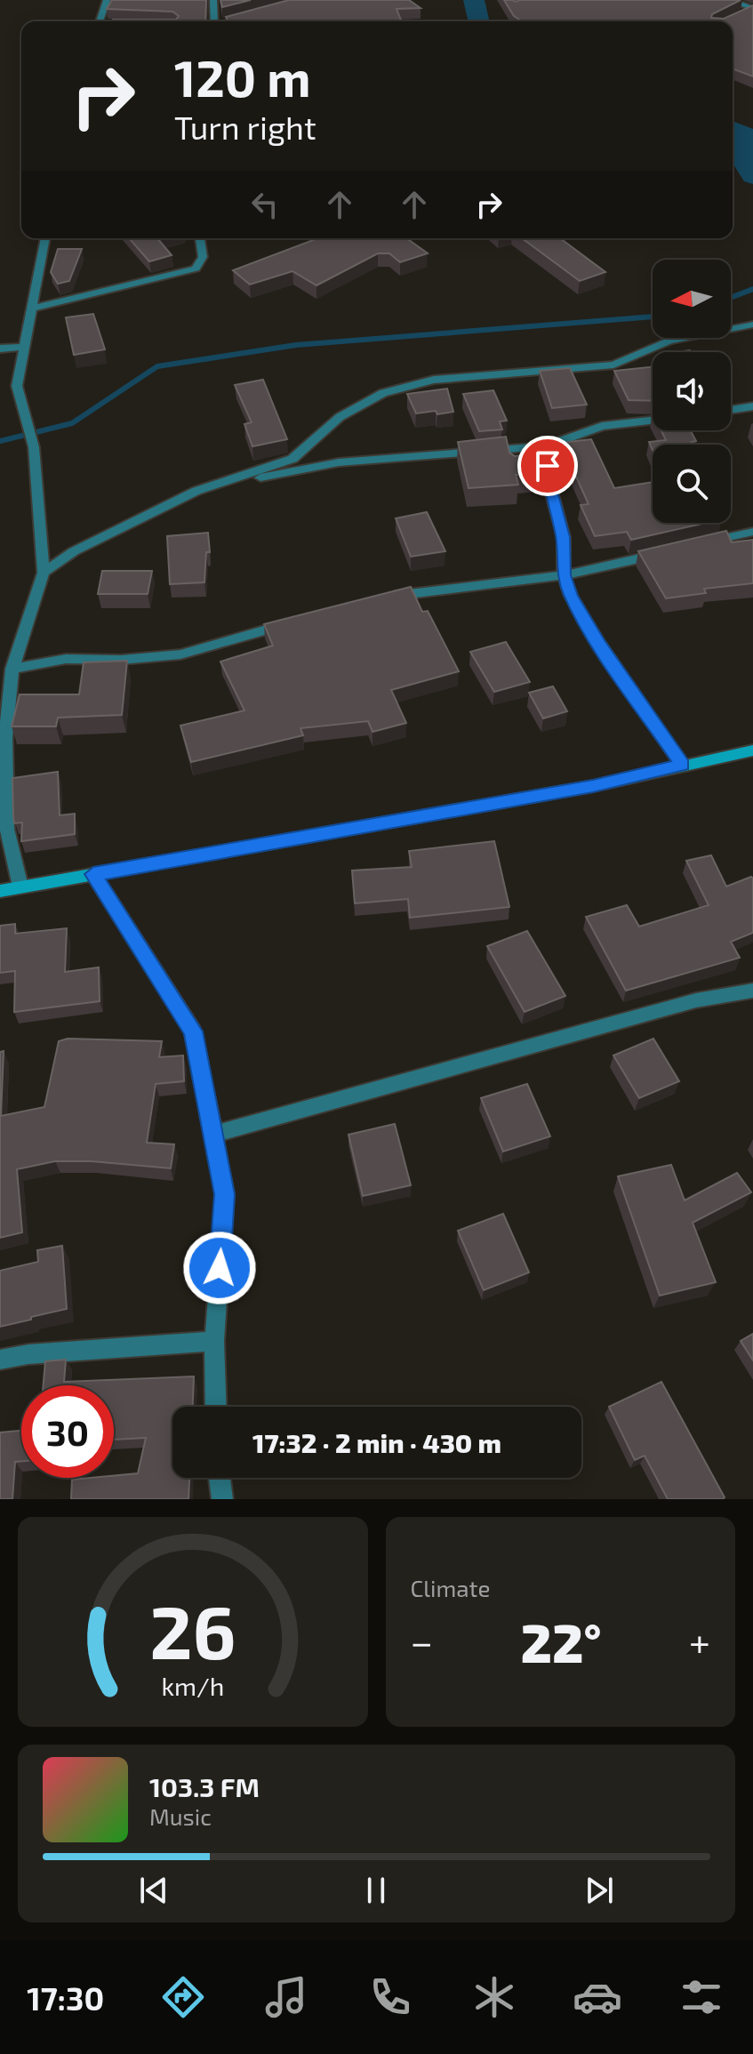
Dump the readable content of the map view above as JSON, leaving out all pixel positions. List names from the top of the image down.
{
  "north": "left",
  "page": {
    "turn": ["120 m", "Turn right"],
    "limit": "30",
    "trip": "17:32 · 2 min · 430 m",
    "tile": "Climate",
    "heat": ["−", "22°", "+"],
    "song": ["103.3 FM", "Music"],
    "tabs": "17:30",
    "gauge": ["26", "km/h"]
  }
}
